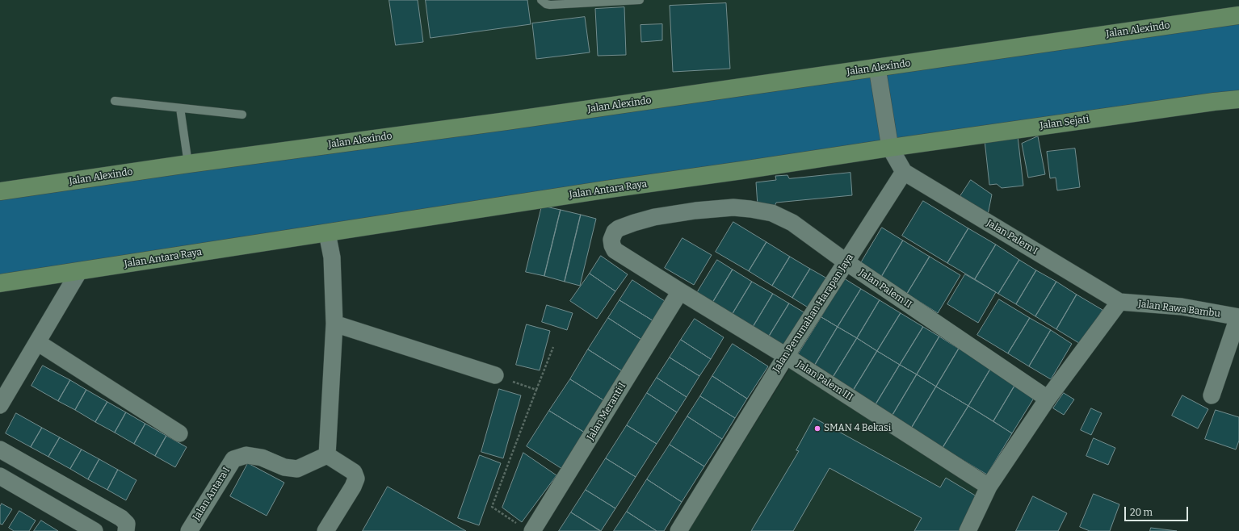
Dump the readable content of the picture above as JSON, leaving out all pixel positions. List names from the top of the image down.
{
  "streets": {
    "street": [
      "Jalan Alexindo",
      "Jalan Sejati",
      "Jalan Antara Raya",
      "Jalan Palem I",
      "Jalan Palem II",
      "Jalan Rawa Bambu",
      "Jalan Perumahan Harapan Jaya",
      "Jalan Palem III",
      "Jalan Meranti I",
      "Jalan Antara I"
    ]
  },
  "crossings": [
    ["Jalan Sejati", "Jalan Antara Raya"],
    ["Jalan Palem I", "Jalan Rawa Bambu"],
    ["Jalan Palem I", "Jalan Perumahan Harapan Jaya"],
    ["Jalan Palem II", "Jalan Perumahan Harapan Jaya"],
    ["Jalan Palem II", "Jalan Palem III"],
    ["Jalan Perumahan Harapan Jaya", "Jalan Palem III"],
    ["Jalan Palem III", "Jalan Meranti I"]
  ],
  "places": ["SMAN 4 Bekasi"],
  "scale_bar": "20 m"
}
